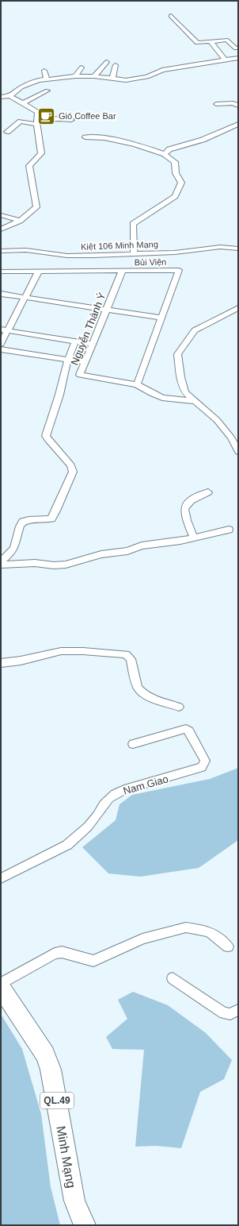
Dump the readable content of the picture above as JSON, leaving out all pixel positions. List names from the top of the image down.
{
  "streets": {
    "highway": ["QL.49", "Minh Mạng"],
    "street": [
      "Kiệt 106 Minh Mạng",
      "Bùi Viện",
      "Nguyễn Thành Ý",
      "Nam Giao"
    ]
  },
  "crossings": [
    ["Bùi Viện", "Nguyễn Thành Ý"]
  ],
  "places": {
    "cafe": ["Gió Coffee Bar"]
  }
}
